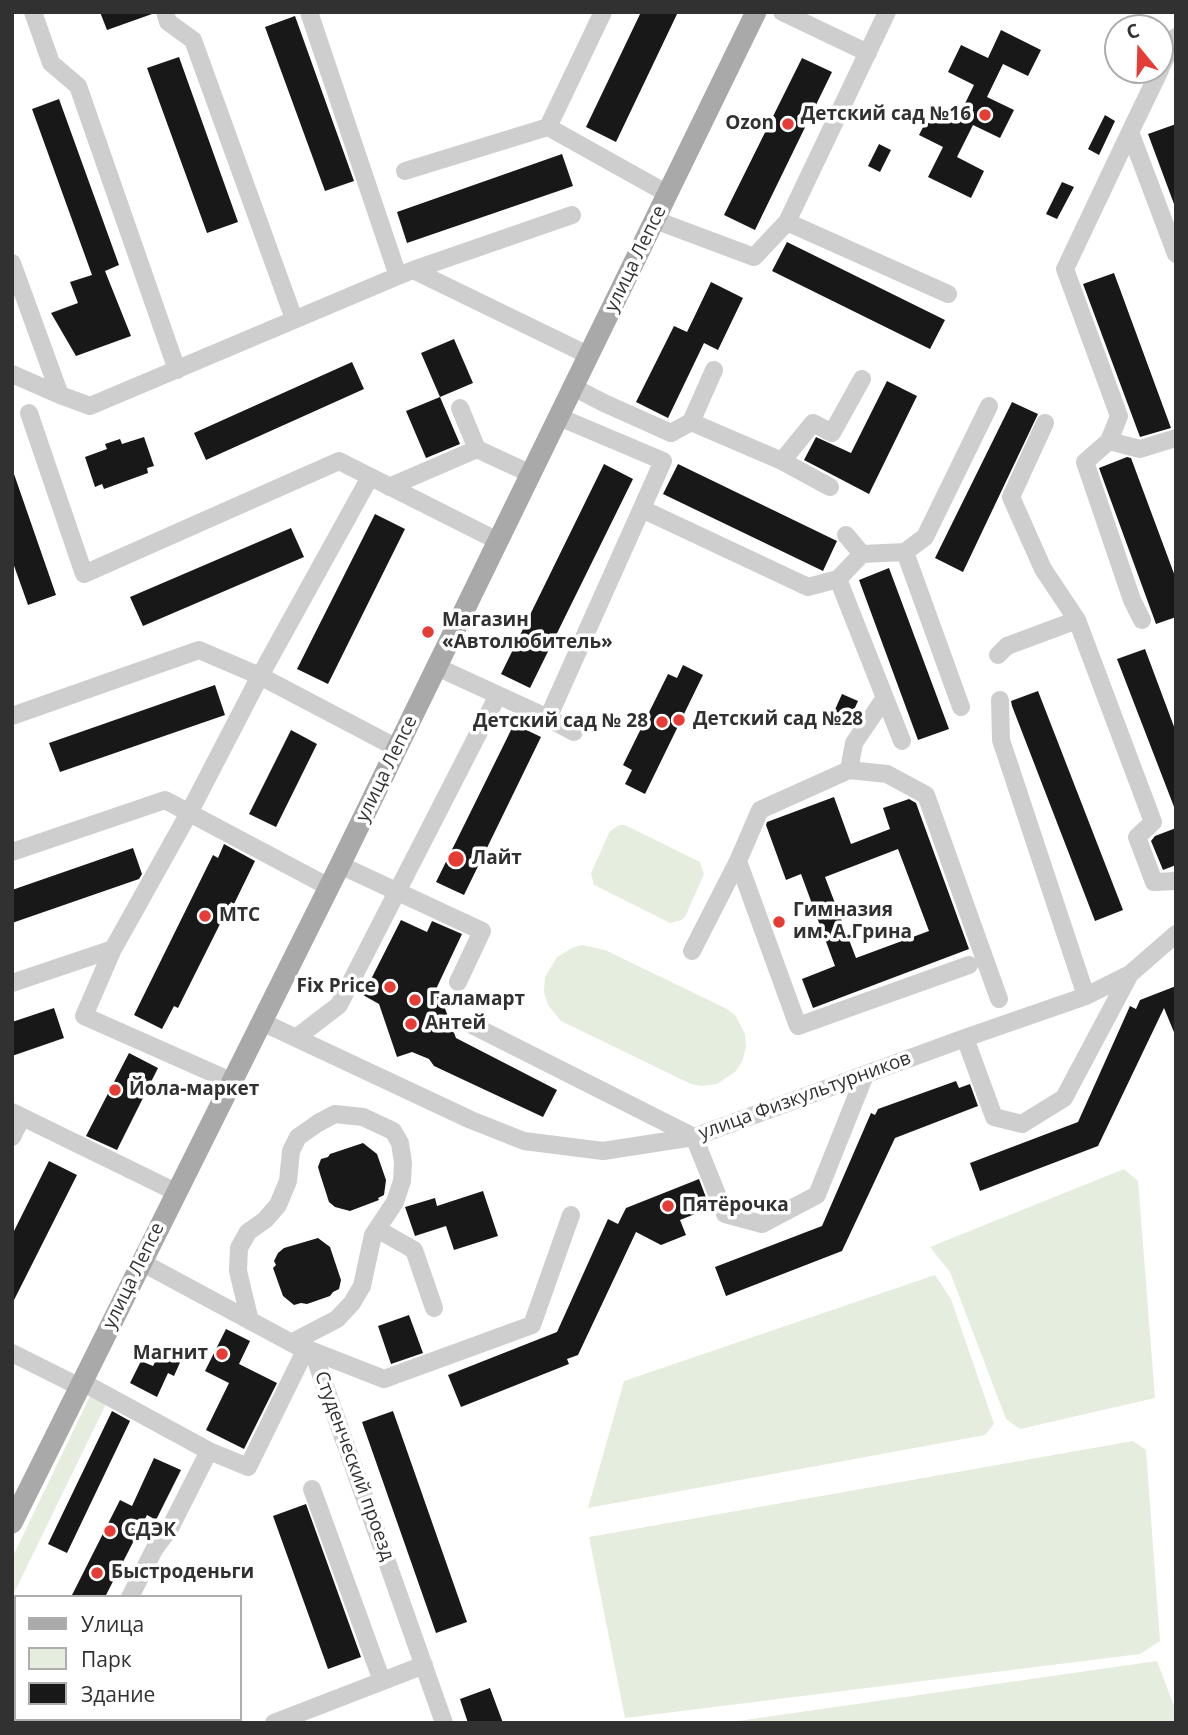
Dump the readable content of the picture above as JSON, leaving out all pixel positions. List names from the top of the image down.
{
  "streets": {
    "main road": ["улица Лепсе"],
    "street": ["улица Физкультурников", "Студенческий проезд"]
  },
  "crossings": [
    ["улица Лепсе", "улица Физкультурников"],
    ["улица Лепсе", "Студенческий проезд"]
  ],
  "places": [
    "Детский сад №16",
    "Ozon",
    "Магазин «Автолюбитель»",
    "Детский сад №28",
    "Детский сад № 28",
    "Лайт",
    "МТС",
    "Гимназия им. А.Грина",
    "Fix Price",
    "Галамарт",
    "Антей",
    "Йола-маркет",
    "Пятёрочка",
    "Магнит",
    "СДЭК",
    "Быстроденьги"
  ],
  "legend": ["Улица", "Парк", "Здание"],
  "north": "top"
}
